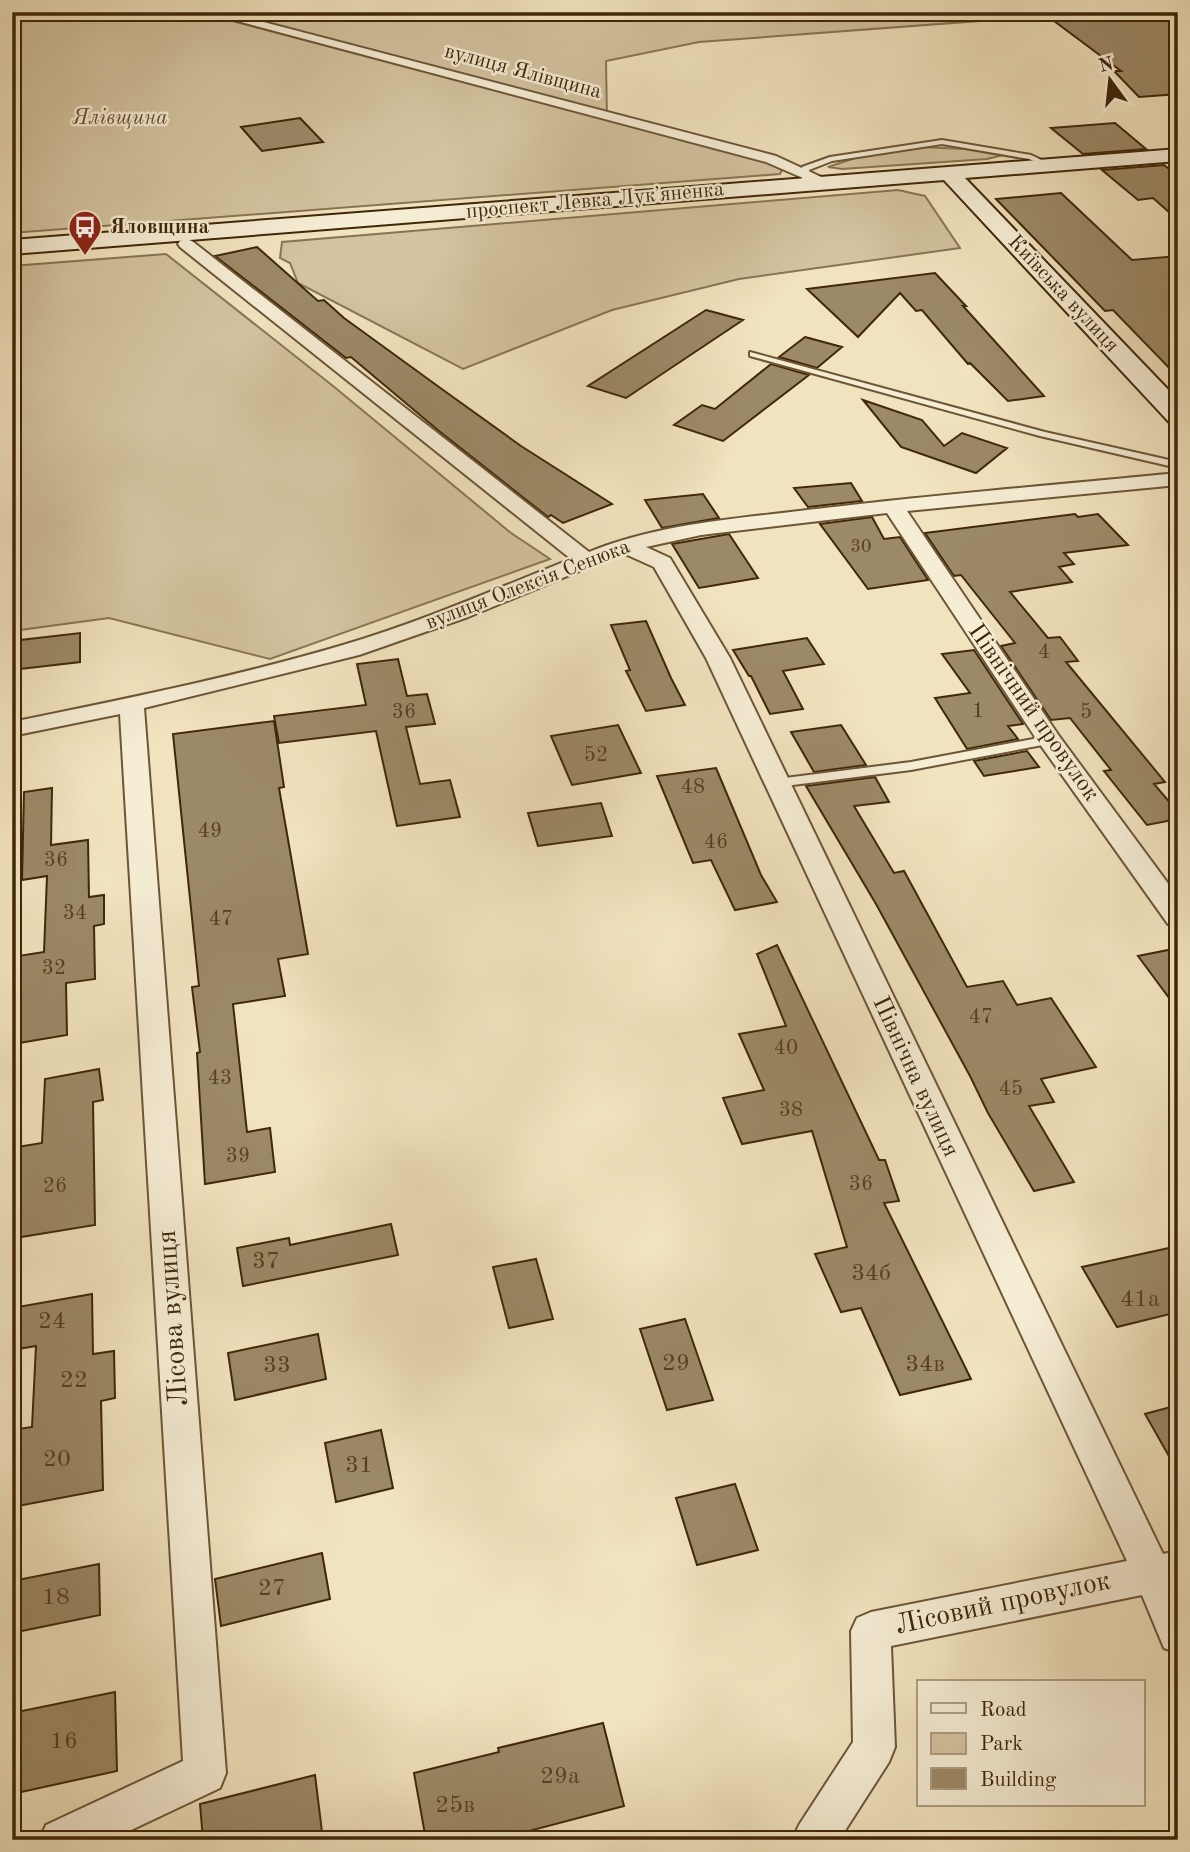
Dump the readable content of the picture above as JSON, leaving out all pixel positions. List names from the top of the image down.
{
  "streets": {
    "main road": ["проспект Левка Лукʼяненка", "Київська вулиця"],
    "street": [
      "вулиця Ялівщина",
      "вулиця Олексія Сенюка",
      "Північний провулок",
      "Північна вулиця",
      "Лісова вулиця",
      "Лісовий провулок"
    ]
  },
  "crossings": [
    ["вулиця Ялівщина", "проспект Левка Лукʼяненка"],
    ["проспект Левка Лукʼяненка", "Київська вулиця"],
    ["вулиця Олексія Сенюка", "Північний провулок"],
    ["вулиця Олексія Сенюка", "Північна вулиця"],
    ["вулиця Олексія Сенюка", "Лісова вулиця"],
    ["Північна вулиця", "Лісовий провулок"]
  ],
  "parks": ["Ялівщина"],
  "places": {
    "bus stop": ["Яловщина"]
  },
  "house_numbers": [
    "30",
    "4",
    "1",
    "36",
    "5",
    "52",
    "48",
    "49",
    "46",
    "36",
    "34",
    "47",
    "32",
    "47",
    "40",
    "43",
    "45",
    "38",
    "39",
    "36",
    "26",
    "37",
    "34б",
    "41а",
    "24",
    "29",
    "34в",
    "33",
    "22",
    "20",
    "31",
    "27",
    "18",
    "16",
    "29а",
    "25в"
  ],
  "legend": ["Road", "Park", "Building"],
  "north": "top"
}
